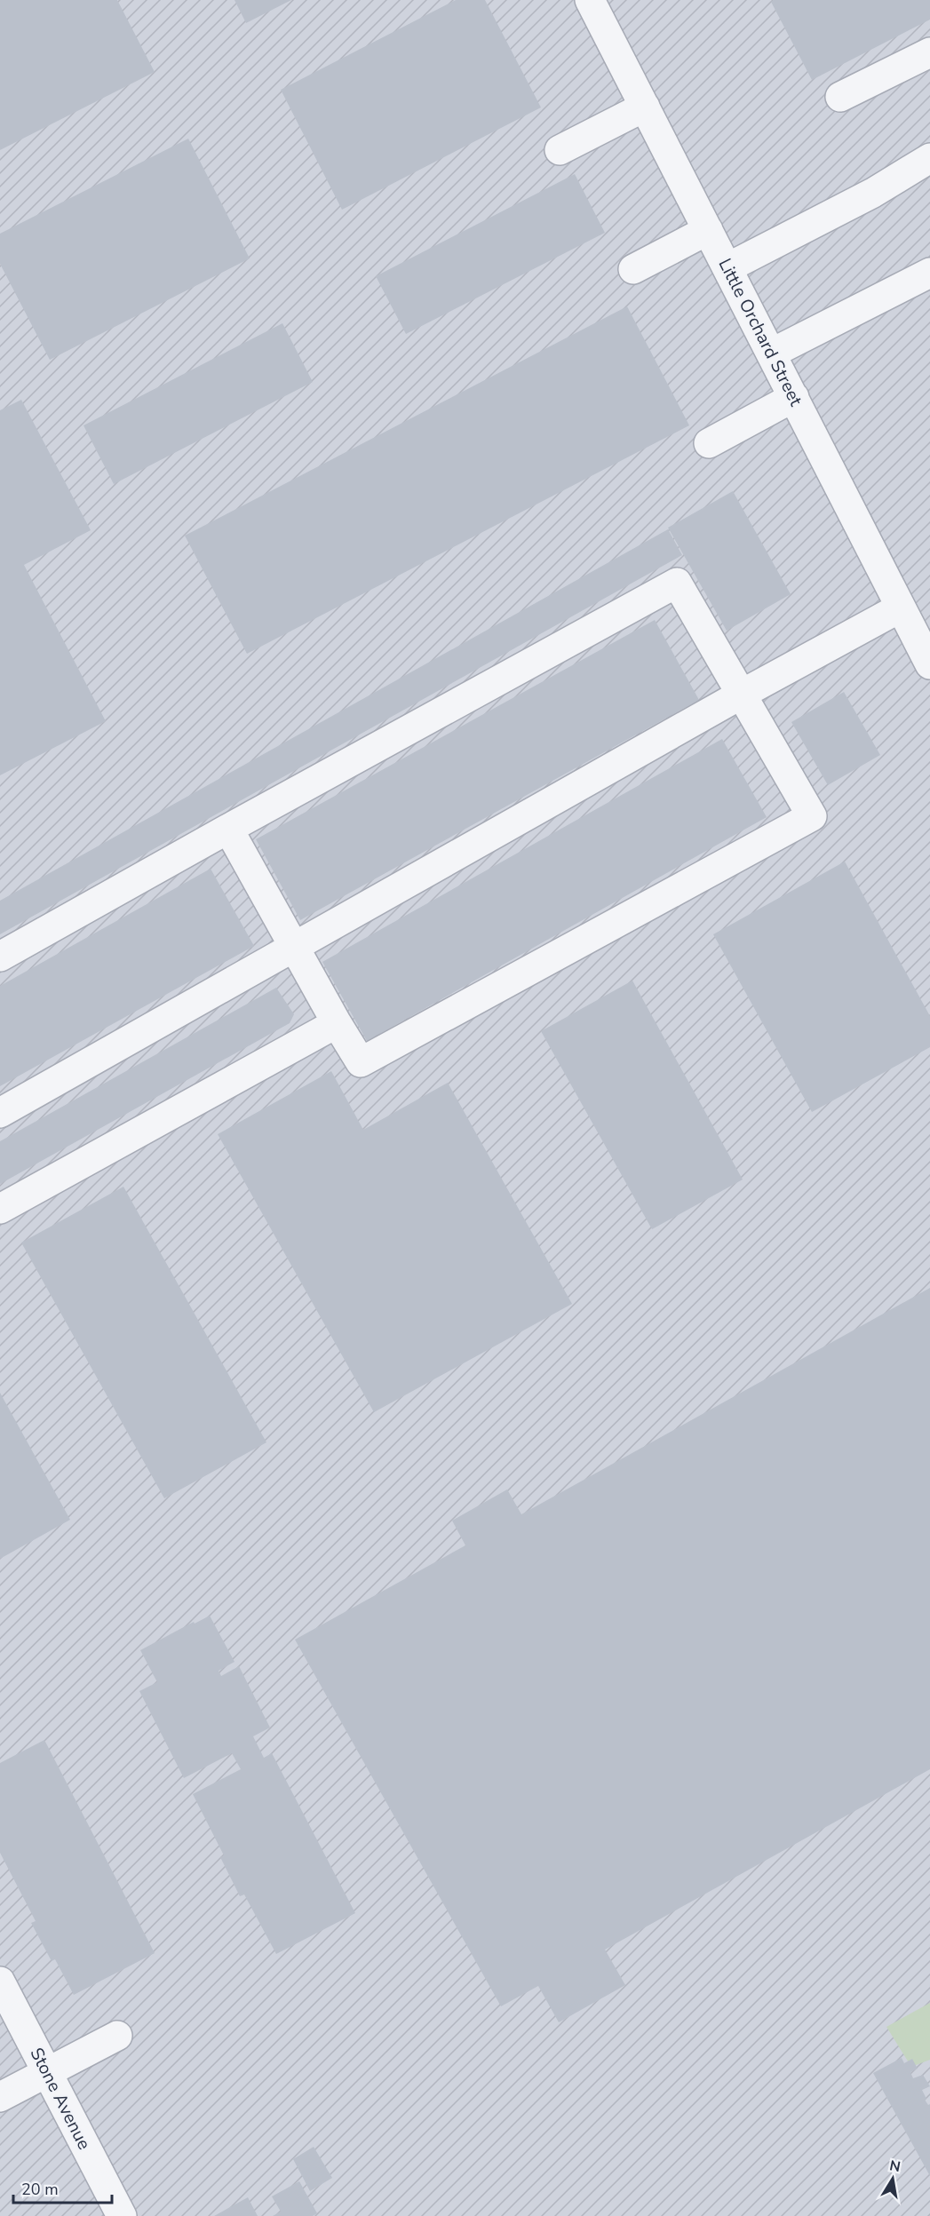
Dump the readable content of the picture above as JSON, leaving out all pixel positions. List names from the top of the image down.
{
  "streets": {
    "street": ["Little Orchard Street", "Stone Avenue"]
  },
  "scale_bar": "20 m",
  "north": "top"
}
